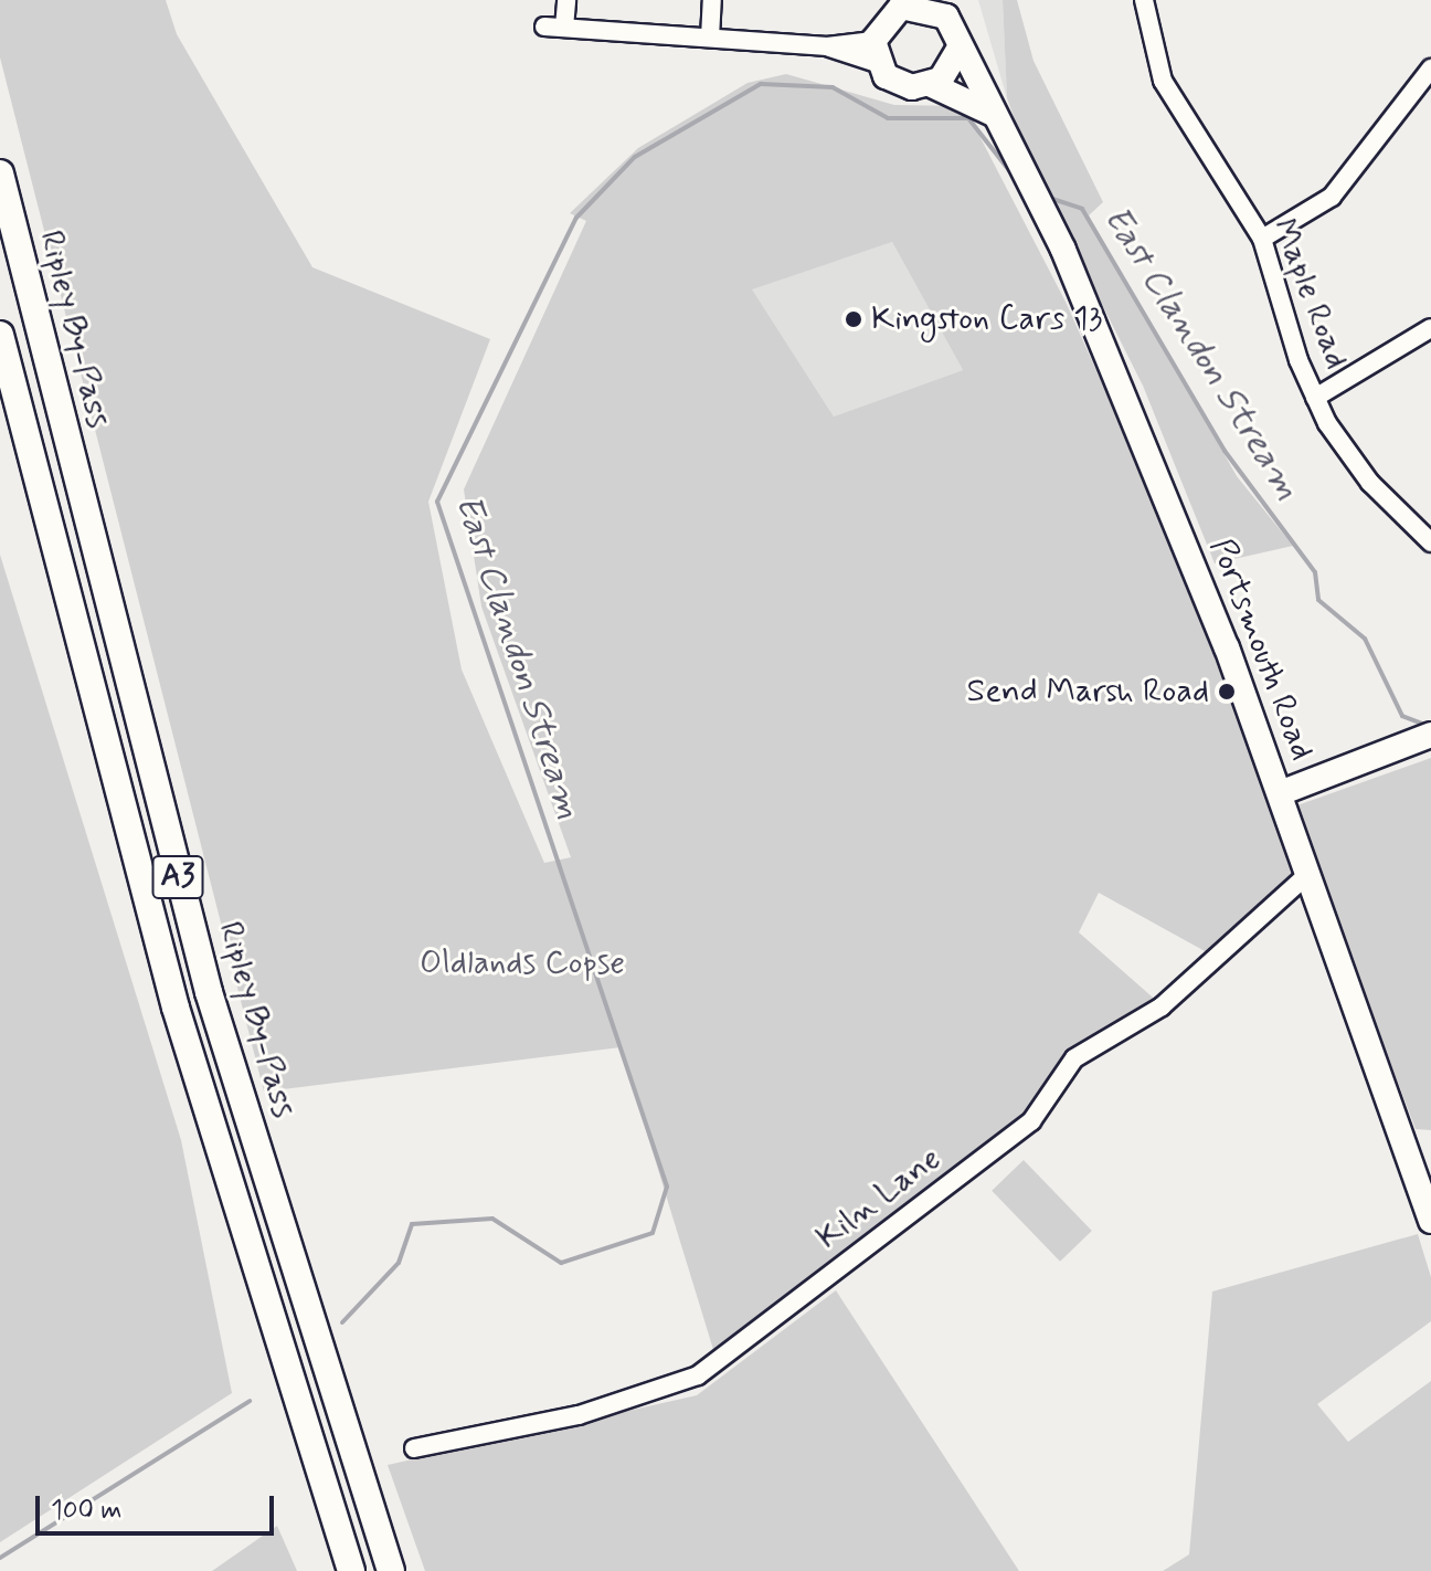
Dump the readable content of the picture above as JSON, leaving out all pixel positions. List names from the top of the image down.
{
  "streets": {
    "highway": ["Ripley By-Pass", "A3"],
    "main road": ["Portsmouth Road"],
    "street": ["Maple Road", "Kiln Lane"]
  },
  "crossings": [
    ["Portsmouth Road", "Kiln Lane"]
  ],
  "water": ["East Clandon Stream"],
  "parks": ["Oldlands Copse"],
  "places": ["Kingston Cars 13", "Send Marsh Road"],
  "scale_bar": "100 m"
}
